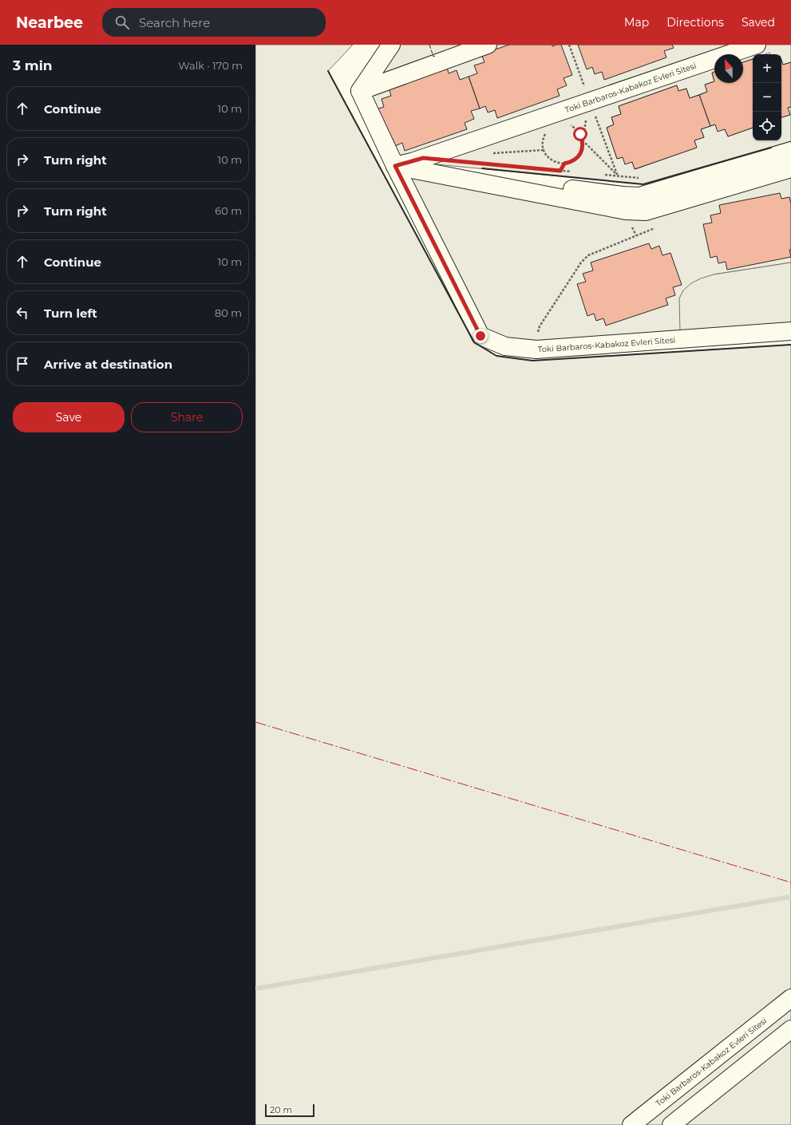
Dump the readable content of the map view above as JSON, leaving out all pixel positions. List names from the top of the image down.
{
  "streets": {
    "lane": ["Toki Barbaros-Kabakoz Evleri Sitesi"]
  },
  "scale_bar": "20 m",
  "north": "top",
  "page": {
    "header": "Nearbee",
    "search": "Search here",
    "nav": ["Map", "Directions", "Saved"],
    "heading": ["3 min", "Walk · 170 m"],
    "map_buttons": ["+", "−"],
    "list": [
      ["Continue", "10 m"],
      ["Turn right", "10 m"],
      ["Turn right", "60 m"],
      ["Continue", "10 m"],
      ["Turn left", "80 m"],
      "Arrive at destination"
    ],
    "buttons": ["Save", "Share"],
    "scale": "20 m"
  }
}
